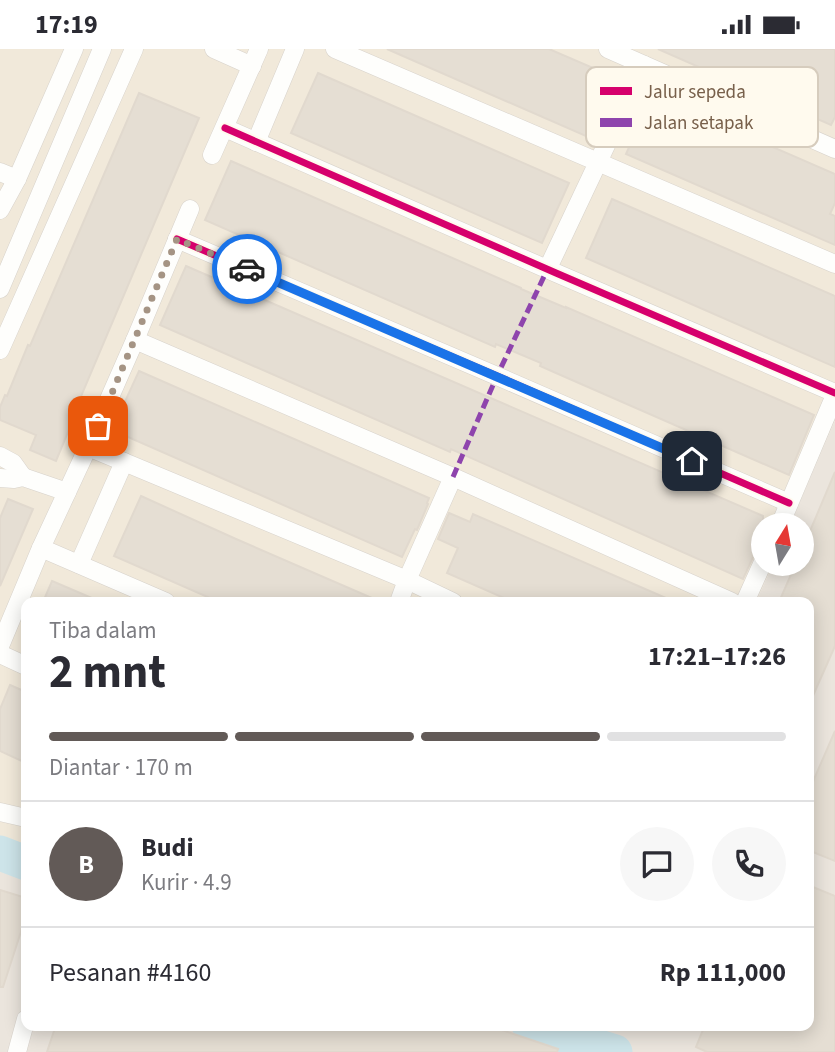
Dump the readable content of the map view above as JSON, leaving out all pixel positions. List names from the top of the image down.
{
  "legend": ["Jalur sepeda", "Jalan setapak"],
  "north": "top",
  "page": {
    "status": "17:19",
    "heading": ["2 mnt", "Tiba dalam", "17:21–17:26"],
    "panel": [
      "Budi",
      "Kurir · 4.9",
      "Pesanan #4160",
      "Rp 111,000"
    ],
    "bar": "Diantar · 170 m",
    "round": "B"
  }
}
